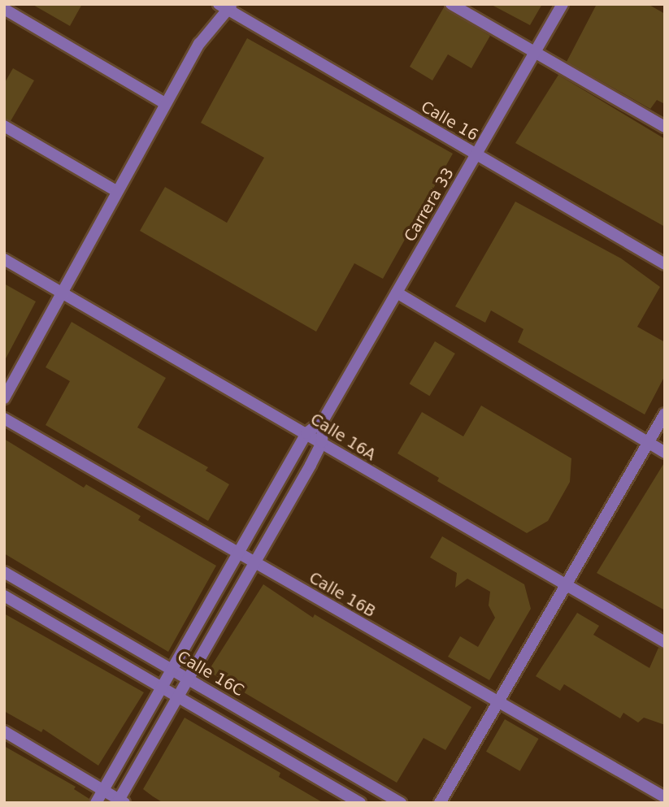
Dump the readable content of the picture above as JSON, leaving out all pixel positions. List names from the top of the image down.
{
  "streets": {
    "street": [
      "Calle 16",
      "Carrera 33",
      "Calle 16A",
      "Calle 16B",
      "Calle 16C"
    ]
  },
  "crossings": [
    ["Calle 16", "Carrera 33"],
    ["Carrera 33", "Calle 16A"],
    ["Carrera 33", "Calle 16B"],
    ["Carrera 33", "Calle 16C"]
  ]
}
